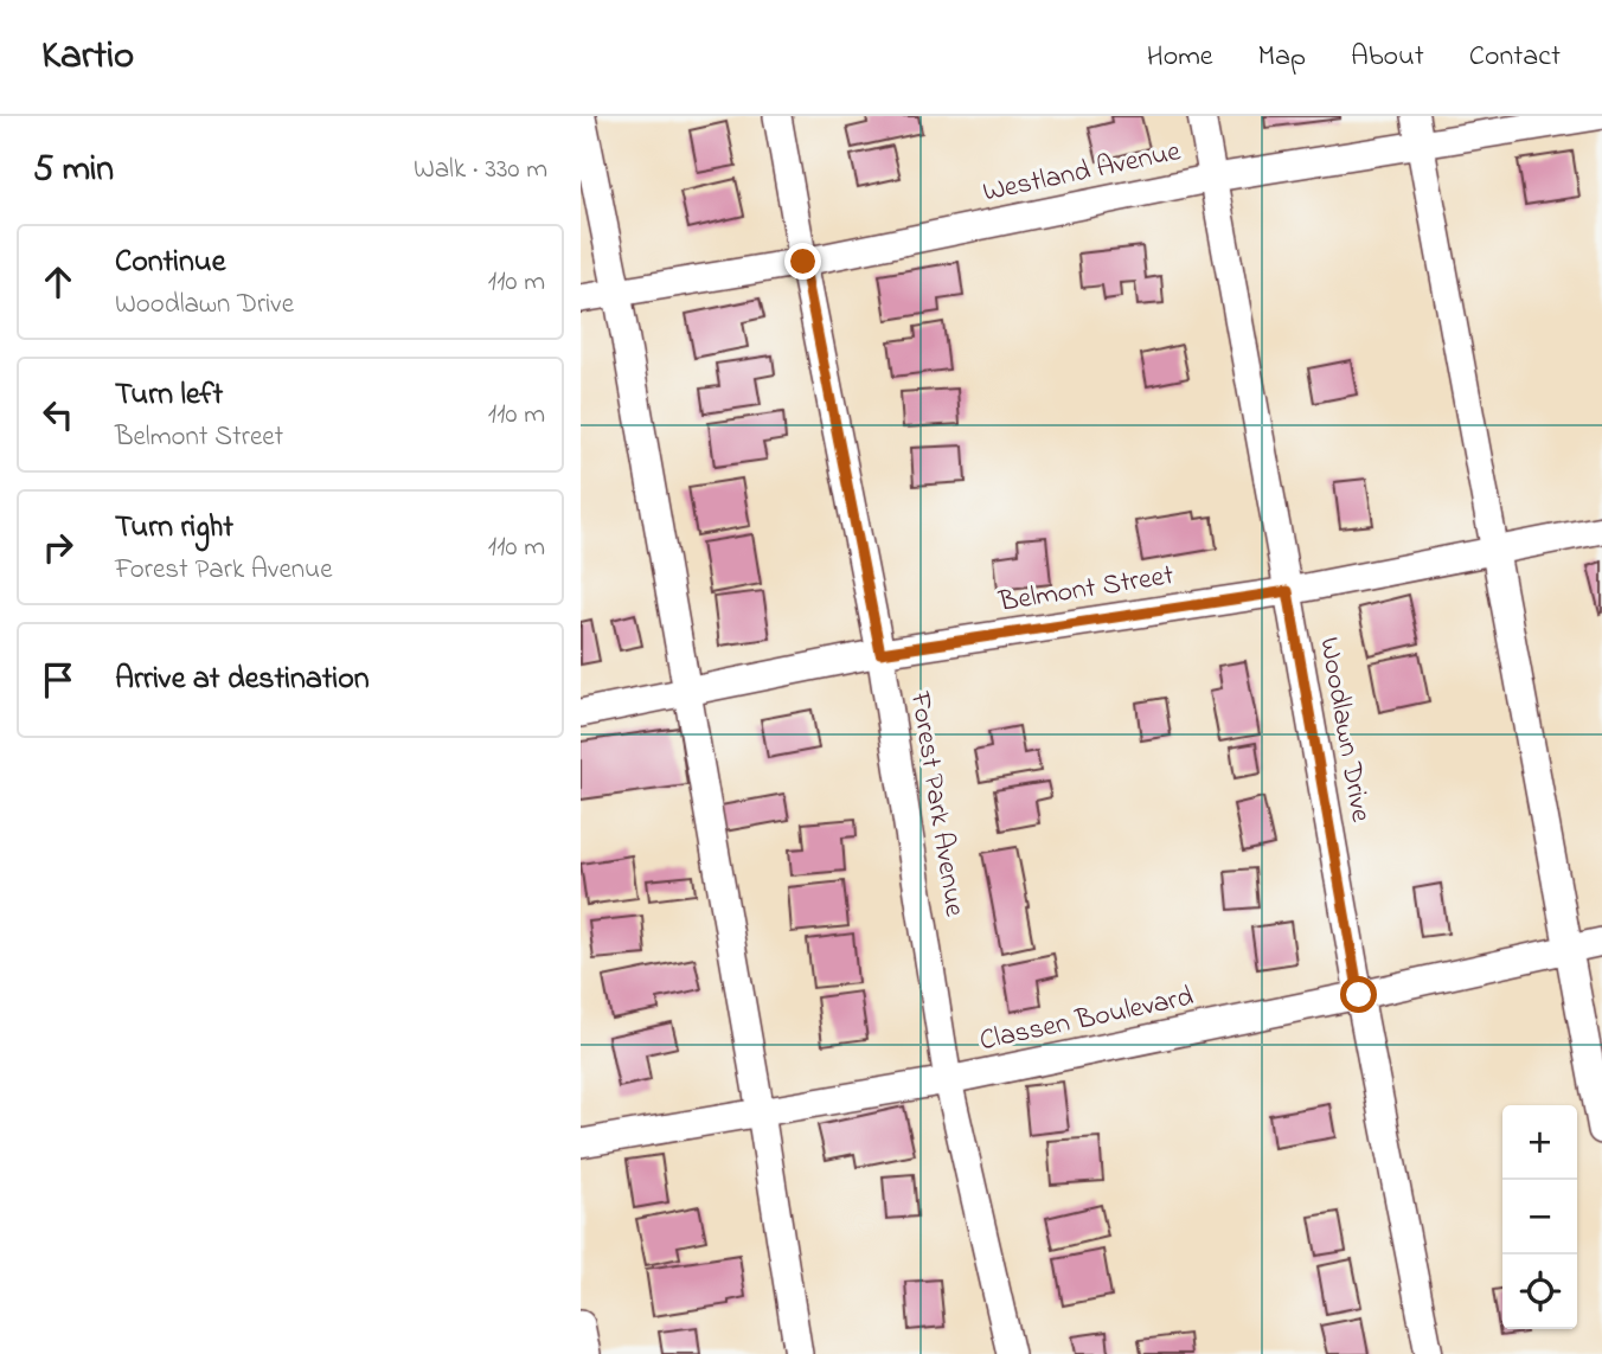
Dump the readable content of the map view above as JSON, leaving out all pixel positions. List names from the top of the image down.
{
  "streets": {
    "street": [
      "Westland Avenue",
      "Belmont Street",
      "Woodlawn Drive",
      "Forest Park Avenue",
      "Classen Boulevard"
    ]
  },
  "crossings": [
    ["Westland Avenue", "Woodlawn Drive"],
    ["Westland Avenue", "Forest Park Avenue"],
    ["Belmont Street", "Woodlawn Drive"],
    ["Belmont Street", "Forest Park Avenue"],
    ["Woodlawn Drive", "Classen Boulevard"],
    ["Forest Park Avenue", "Classen Boulevard"]
  ],
  "page": {
    "header": "Kartio",
    "nav": [
      "Home",
      "Map",
      "About",
      "Contact"
    ],
    "heading": ["5 min", "Walk · 330 m"],
    "list": [
      ["Continue", "Woodlawn Drive", "110 m"],
      ["Turn left", "Belmont Street", "110 m"],
      ["Turn right", "Forest Park Avenue", "110 m"],
      "Arrive at destination"
    ],
    "map_buttons": ["+", "−"]
  }
}
